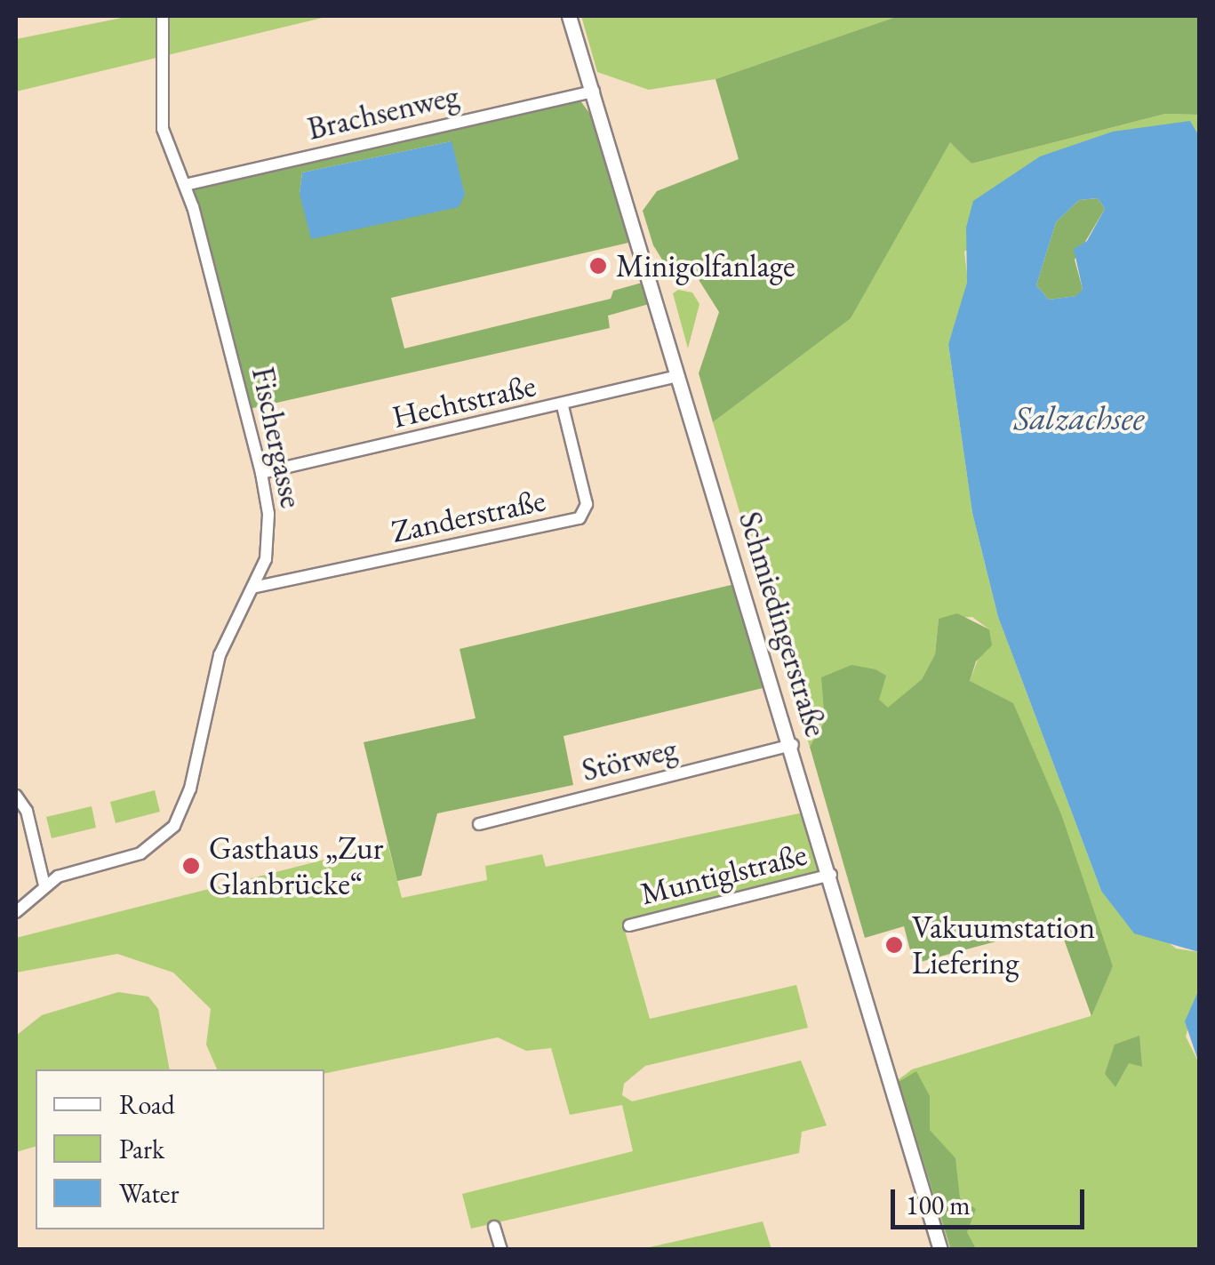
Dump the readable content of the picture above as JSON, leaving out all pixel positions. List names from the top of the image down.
{
  "streets": {
    "street": [
      "Brachsenweg",
      "Hechtstraße",
      "Fischergasse",
      "Zanderstraße",
      "Schmiedingerstraße",
      "Störweg",
      "Muntiglstraße"
    ]
  },
  "crossings": [
    ["Brachsenweg", "Fischergasse"],
    ["Brachsenweg", "Schmiedingerstraße"],
    ["Hechtstraße", "Fischergasse"],
    ["Hechtstraße", "Zanderstraße"],
    ["Hechtstraße", "Schmiedingerstraße"],
    ["Fischergasse", "Zanderstraße"],
    ["Schmiedingerstraße", "Störweg"],
    ["Schmiedingerstraße", "Muntiglstraße"]
  ],
  "water": ["Salzachsee"],
  "places": ["Minigolfanlage", "Gasthaus „Zur Glanbrücke“", "Vakuumstation Liefering"],
  "legend": ["Road", "Park", "Water"],
  "scale_bar": "100 m"
}
